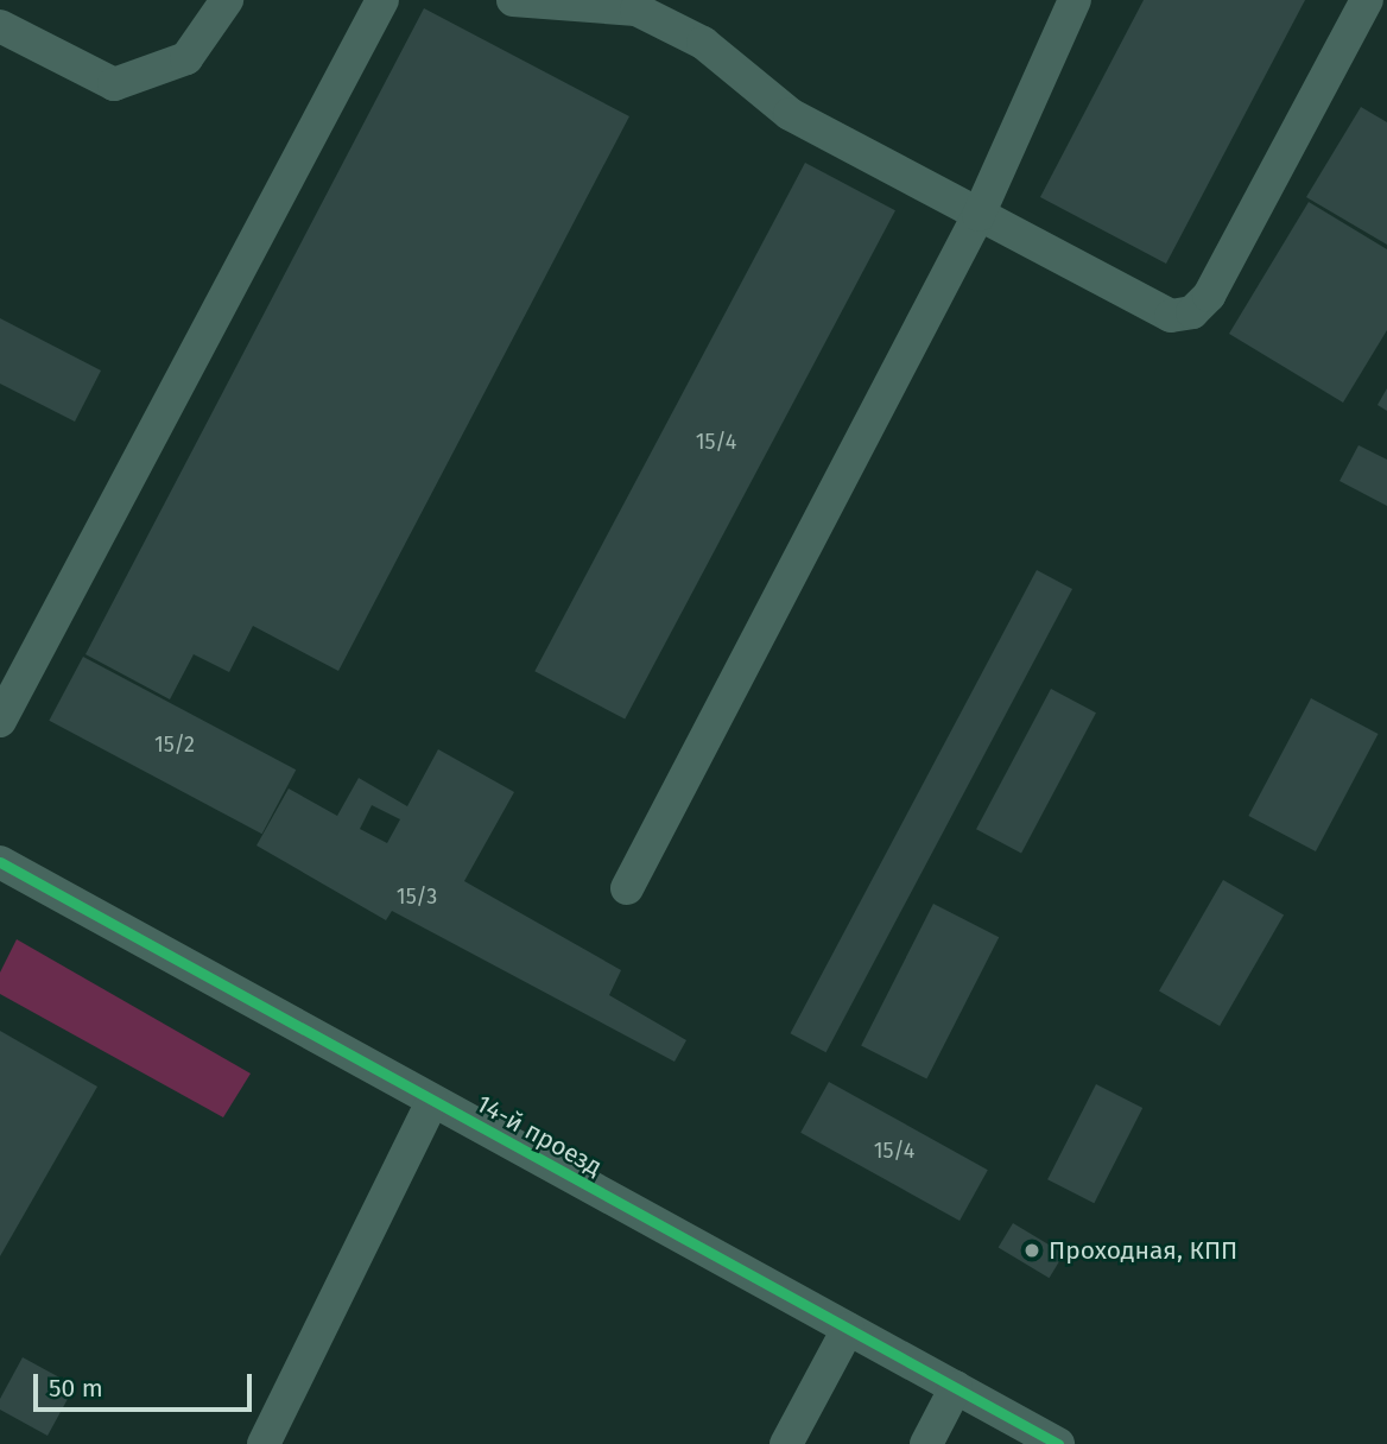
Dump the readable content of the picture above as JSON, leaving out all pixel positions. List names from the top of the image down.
{
  "streets": {
    "street": ["14-й проезд"]
  },
  "places": ["Проходная, КПП"],
  "house_numbers": [
    "15/4",
    "15/2",
    "15/3",
    "15/4"
  ],
  "scale_bar": "50 m"
}
